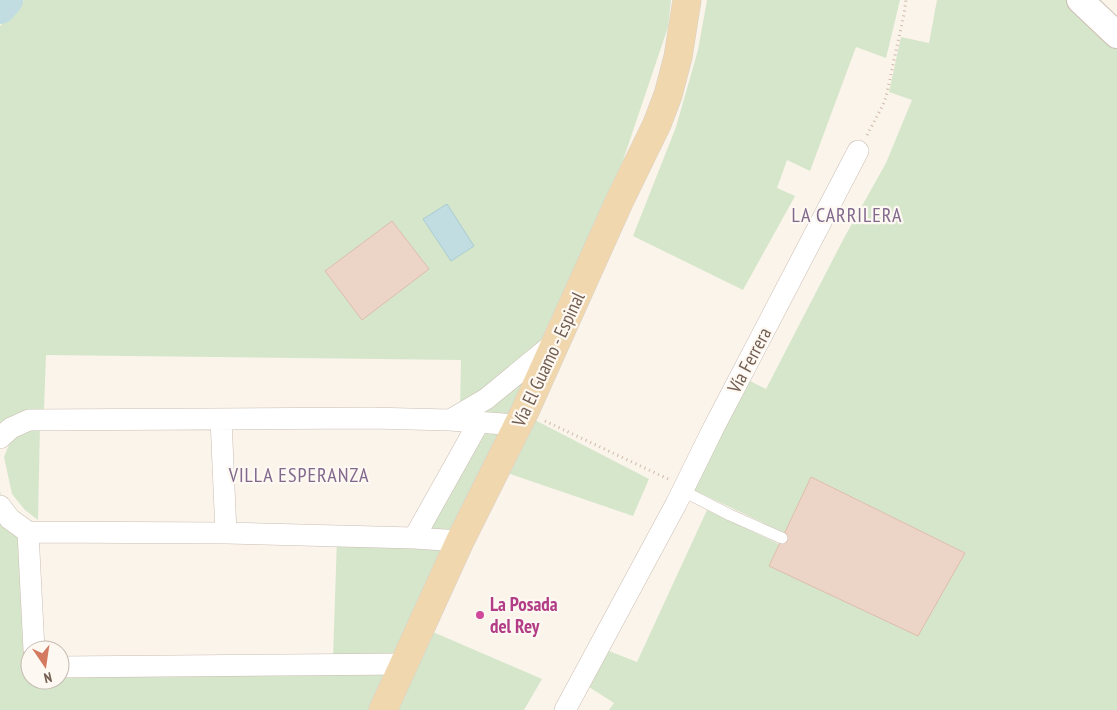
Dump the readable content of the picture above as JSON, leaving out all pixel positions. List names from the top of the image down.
{
  "streets": {
    "main road": ["Vía El Guamo - Espinal"],
    "street": ["Vía Ferrera"]
  },
  "districts": ["LA CARRILERA", "VILLA ESPERANZA"],
  "places": ["La Posada del Rey"],
  "north": "bottom"
}
